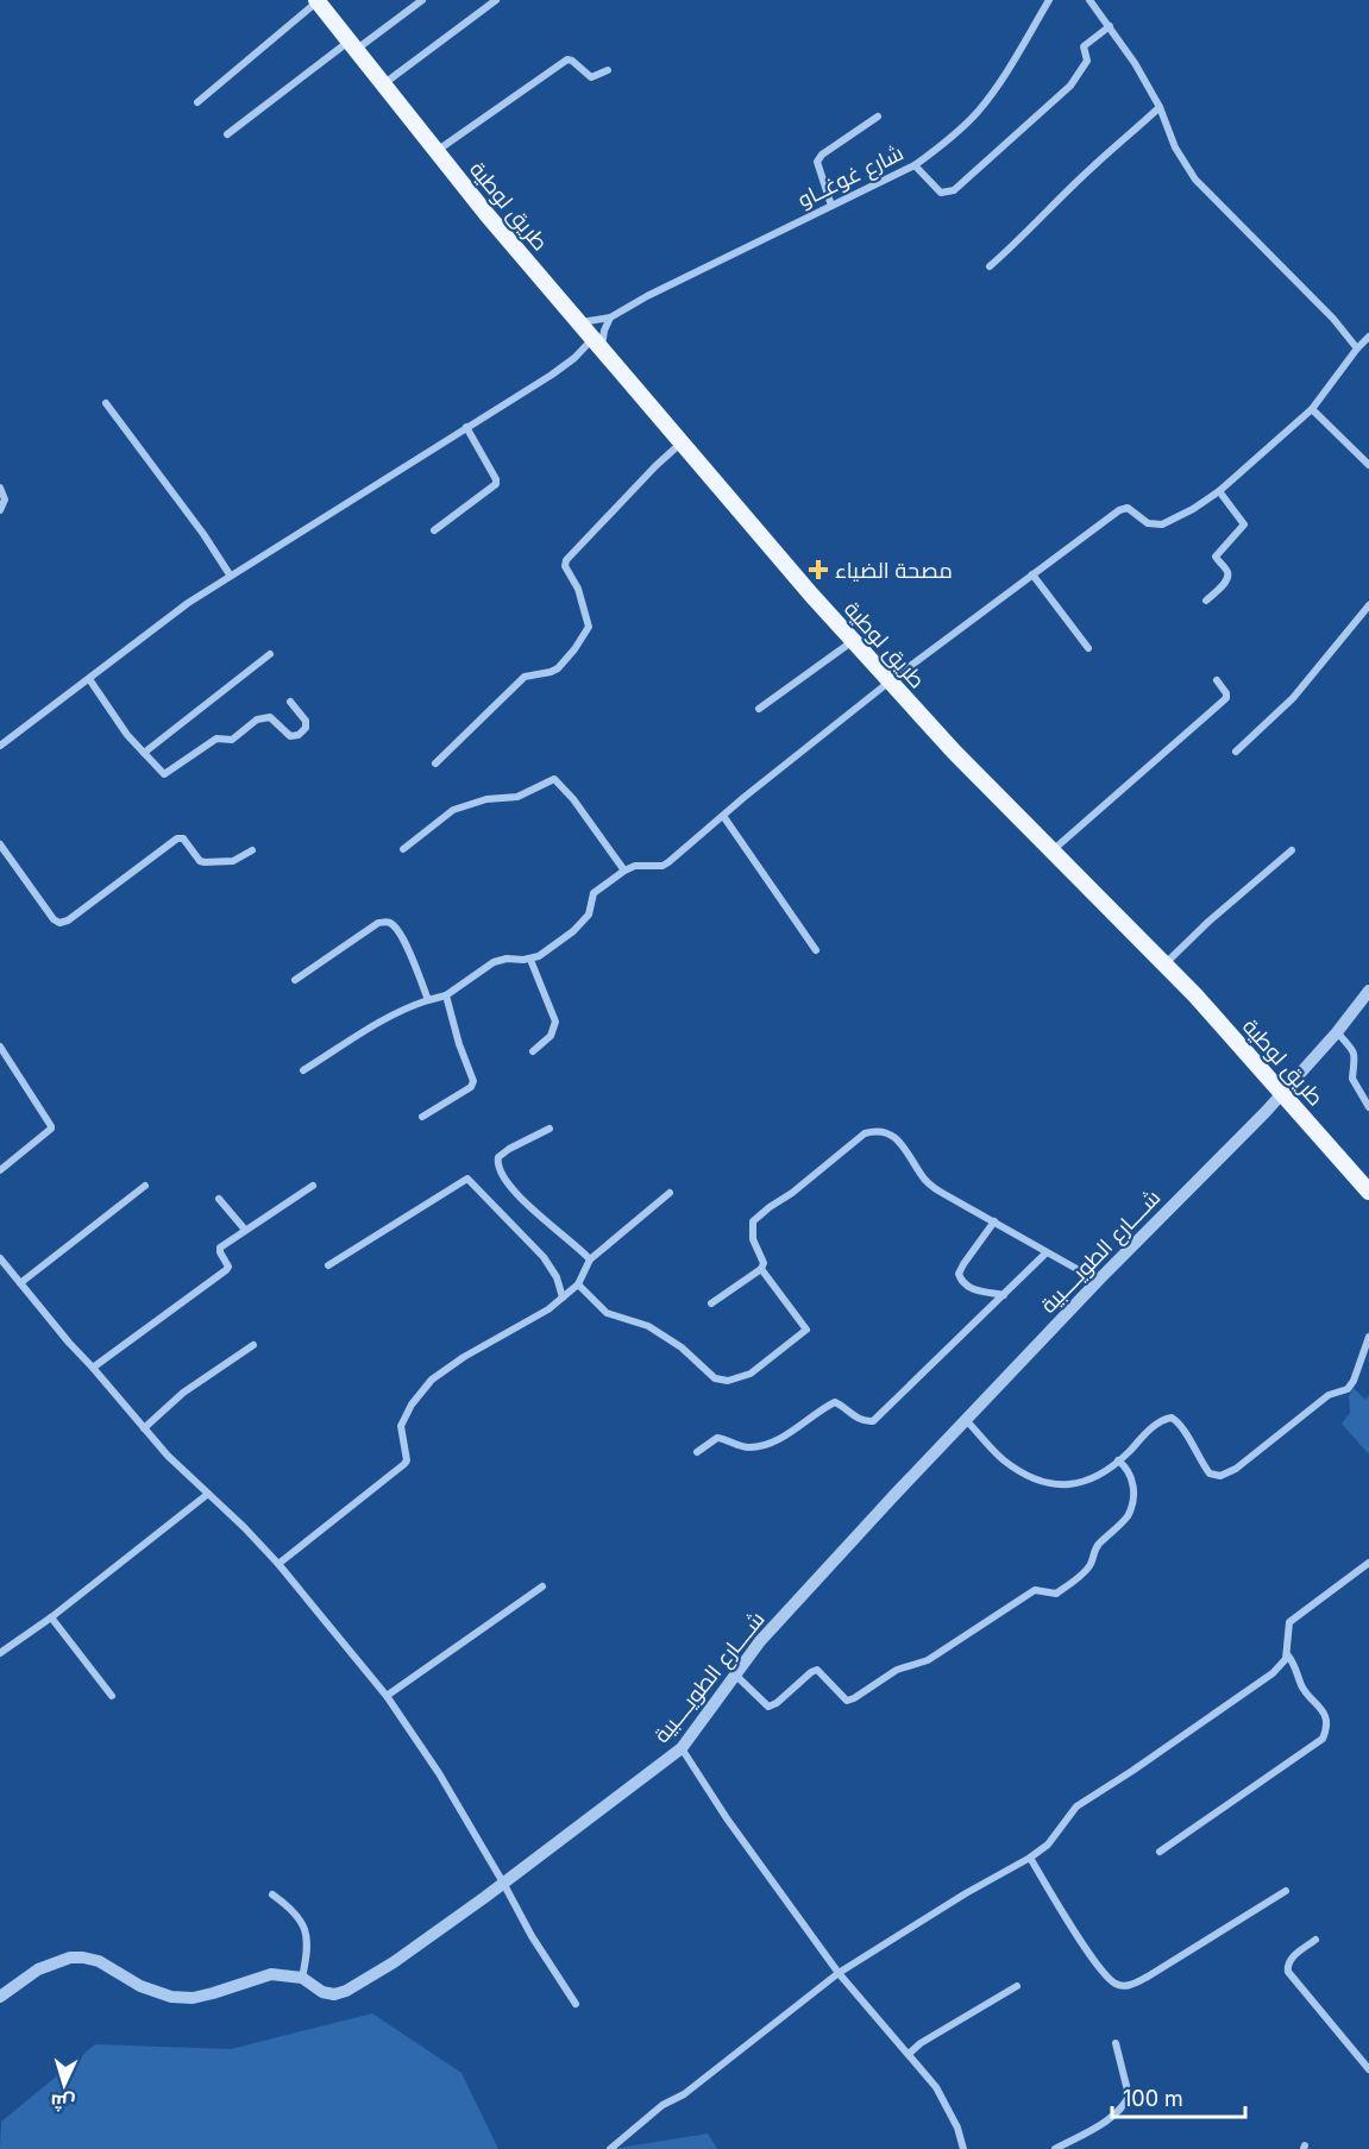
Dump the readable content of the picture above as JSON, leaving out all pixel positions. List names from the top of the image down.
{
  "streets": {
    "main road": ["طريق لوطية"],
    "street": ["شارع غوغــاو", "شــــارع الطويــــبية"]
  },
  "crossings": [
    ["طريق لوطية", "شــــارع الطويــــبية"]
  ],
  "places": {
    "health": ["مصحة الضياء"]
  },
  "scale_bar": "100 m",
  "north": "bottom"
}
